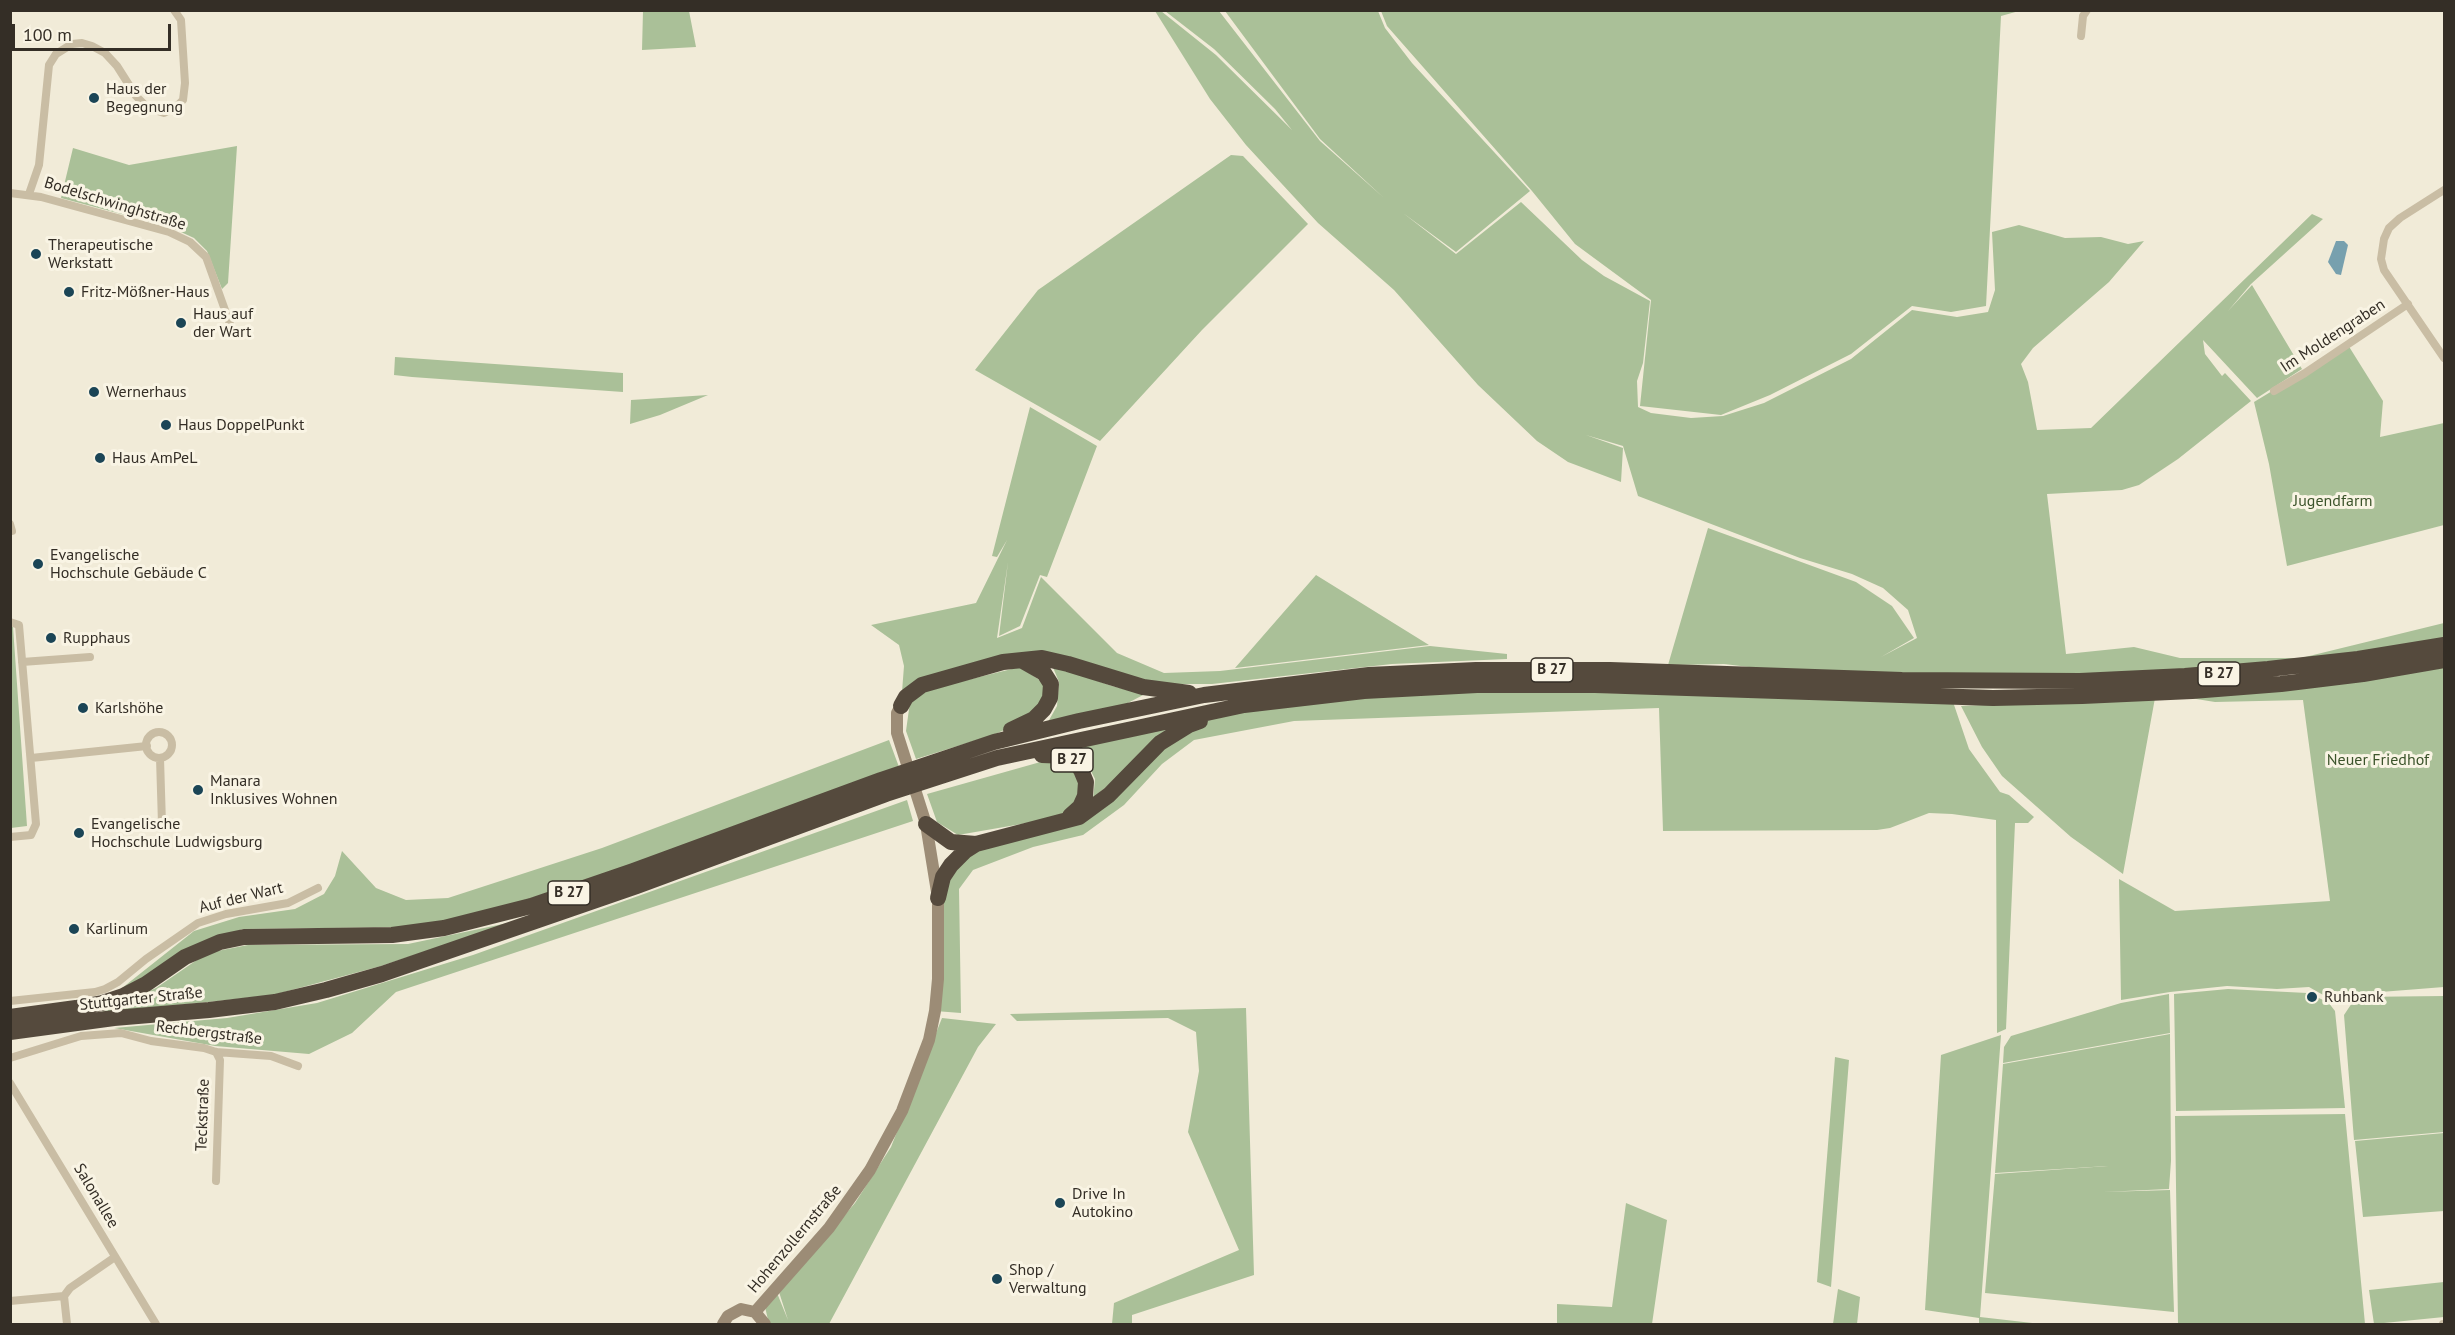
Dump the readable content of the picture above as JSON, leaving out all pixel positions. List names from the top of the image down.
{
  "streets": {
    "highway": ["B 27", "Stuttgarter Straße"],
    "main road": ["Hohenzollernstraße"],
    "street": [
      "Bodelschwinghstraße",
      "Im Moldengraben",
      "Auf der Wart",
      "Rechbergstraße",
      "Teckstraße",
      "Salonallee"
    ]
  },
  "crossings": [
    ["B 27", "Stuttgarter Straße"],
    ["B 27", "Hohenzollernstraße"],
    ["Rechbergstraße", "Teckstraße"]
  ],
  "parks": ["Jugendfarm", "Neuer Friedhof"],
  "places": [
    "Haus der Begegnung",
    "Therapeutische Werkstatt",
    "Fritz-Mößner-Haus",
    "Haus auf der Wart",
    "Wernerhaus",
    "Haus DoppelPunkt",
    "Haus AmPeL",
    "Evangelische Hochschule Gebäude C",
    "Rupphaus",
    "Karlshöhe",
    "Manara Inklusives Wohnen",
    "Evangelische Hochschule Ludwigsburg",
    "Karlinum",
    "Ruhbank",
    "Drive In Autokino",
    "Shop / Verwaltung"
  ],
  "scale_bar": "100 m"
}
